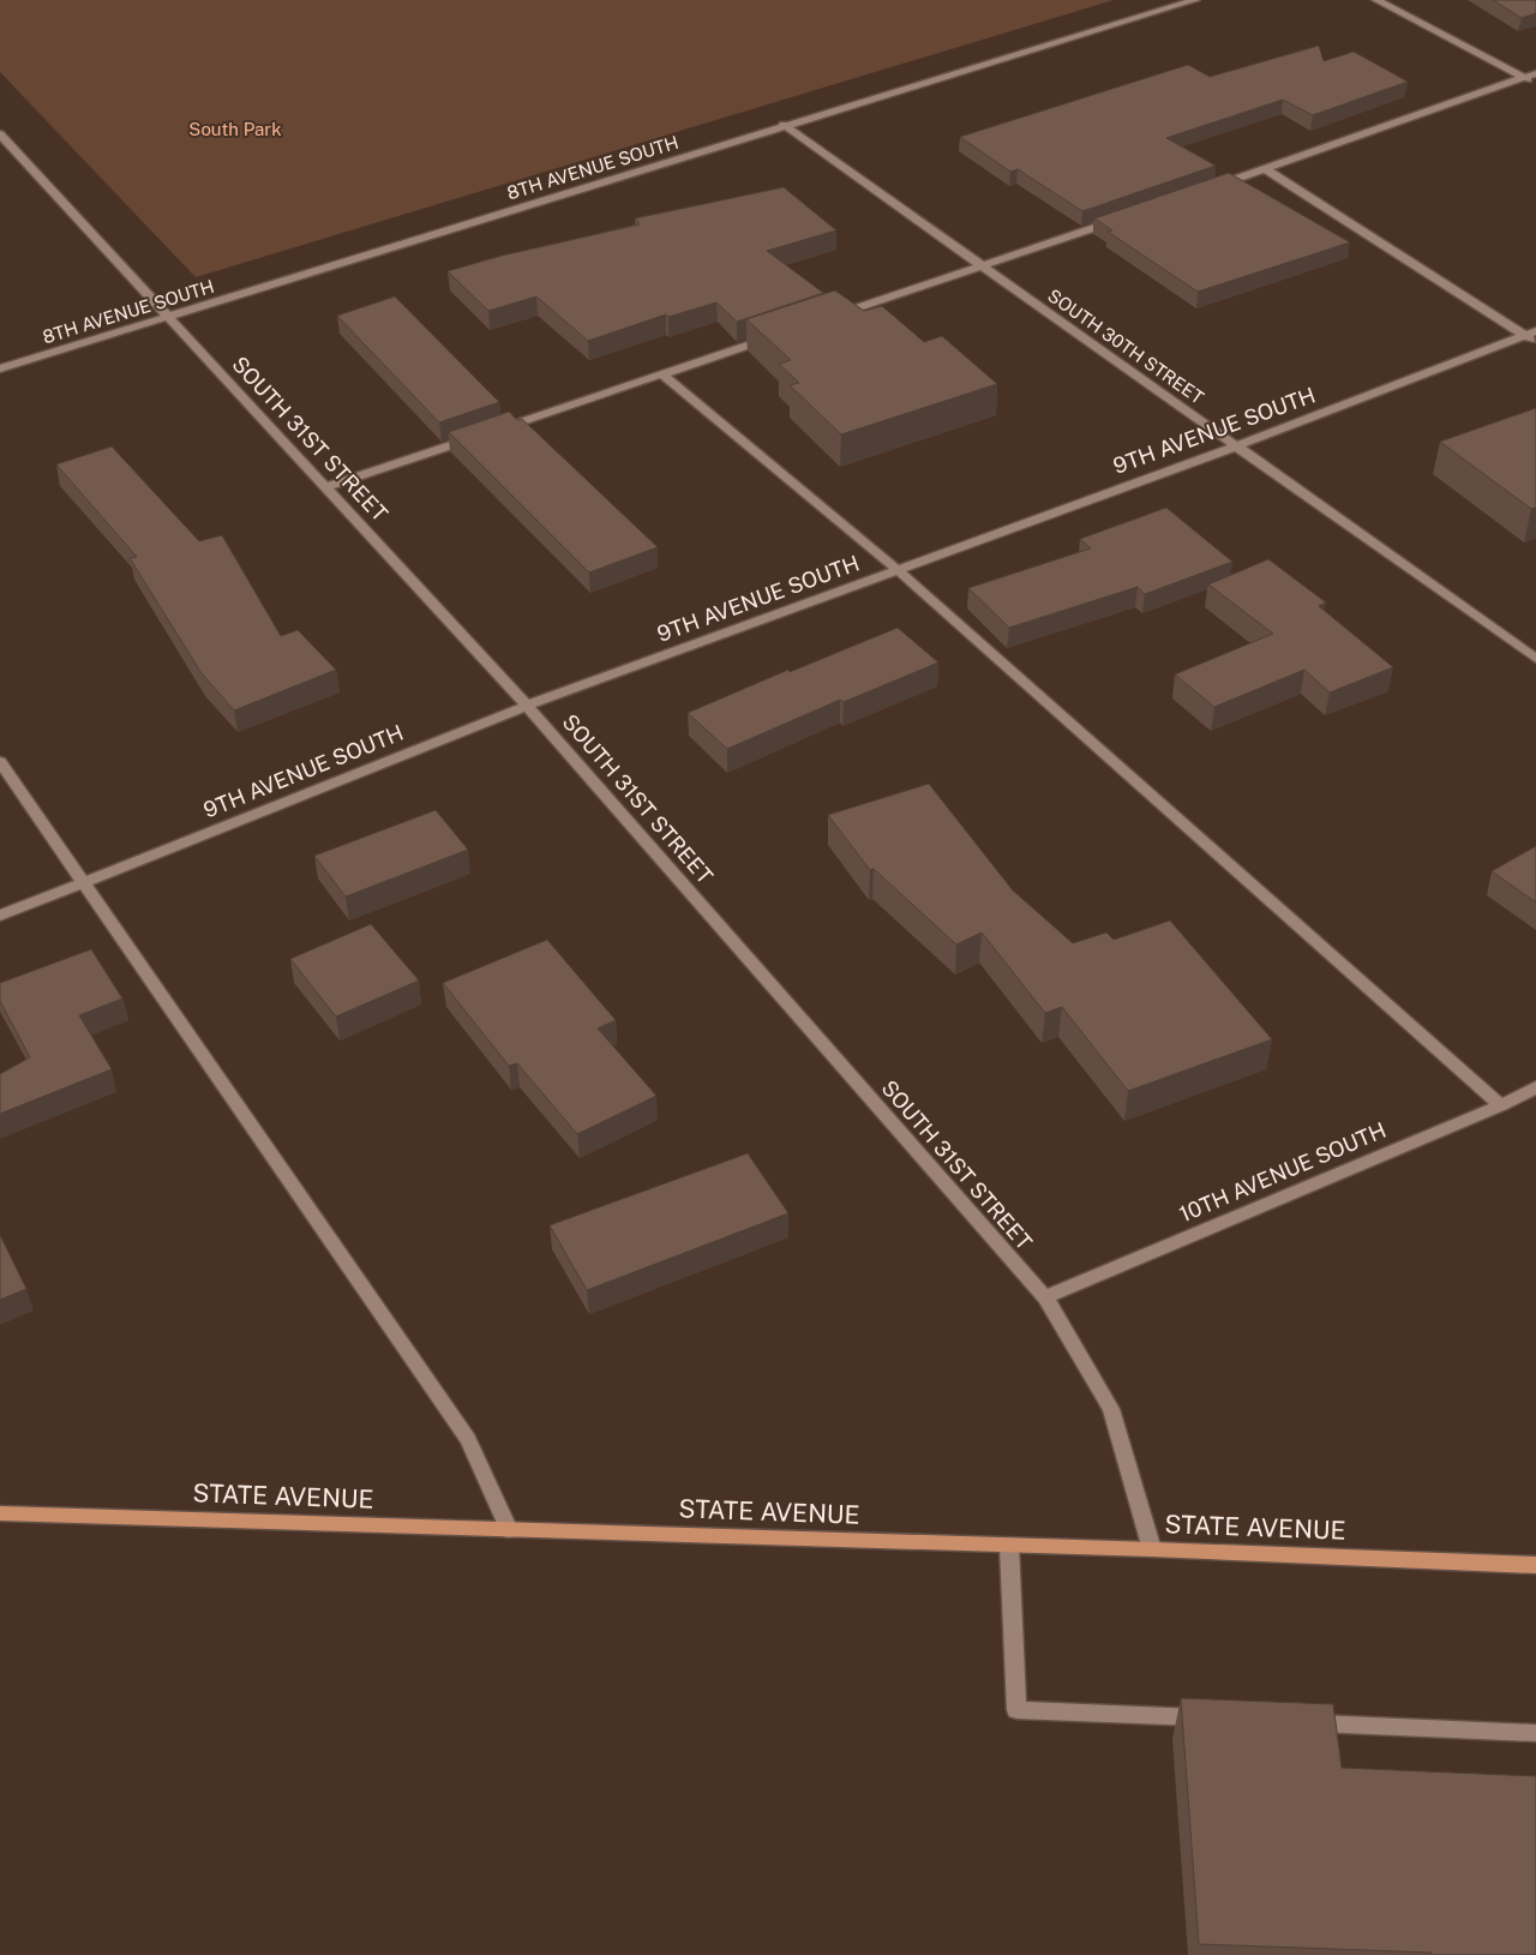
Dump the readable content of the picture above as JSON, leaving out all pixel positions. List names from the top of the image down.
{
  "streets": {
    "main road": ["STATE AVENUE"],
    "street": [
      "8TH AVENUE SOUTH",
      "SOUTH 30TH STREET",
      "9TH AVENUE SOUTH",
      "SOUTH 31ST STREET",
      "10TH AVENUE SOUTH"
    ]
  },
  "crossings": [
    ["8TH AVENUE SOUTH", "SOUTH 30TH STREET"],
    ["8TH AVENUE SOUTH", "SOUTH 31ST STREET"],
    ["SOUTH 30TH STREET", "9TH AVENUE SOUTH"],
    ["9TH AVENUE SOUTH", "SOUTH 31ST STREET"],
    ["SOUTH 31ST STREET", "10TH AVENUE SOUTH"],
    ["SOUTH 31ST STREET", "STATE AVENUE"]
  ],
  "parks": ["South Park"]
}
